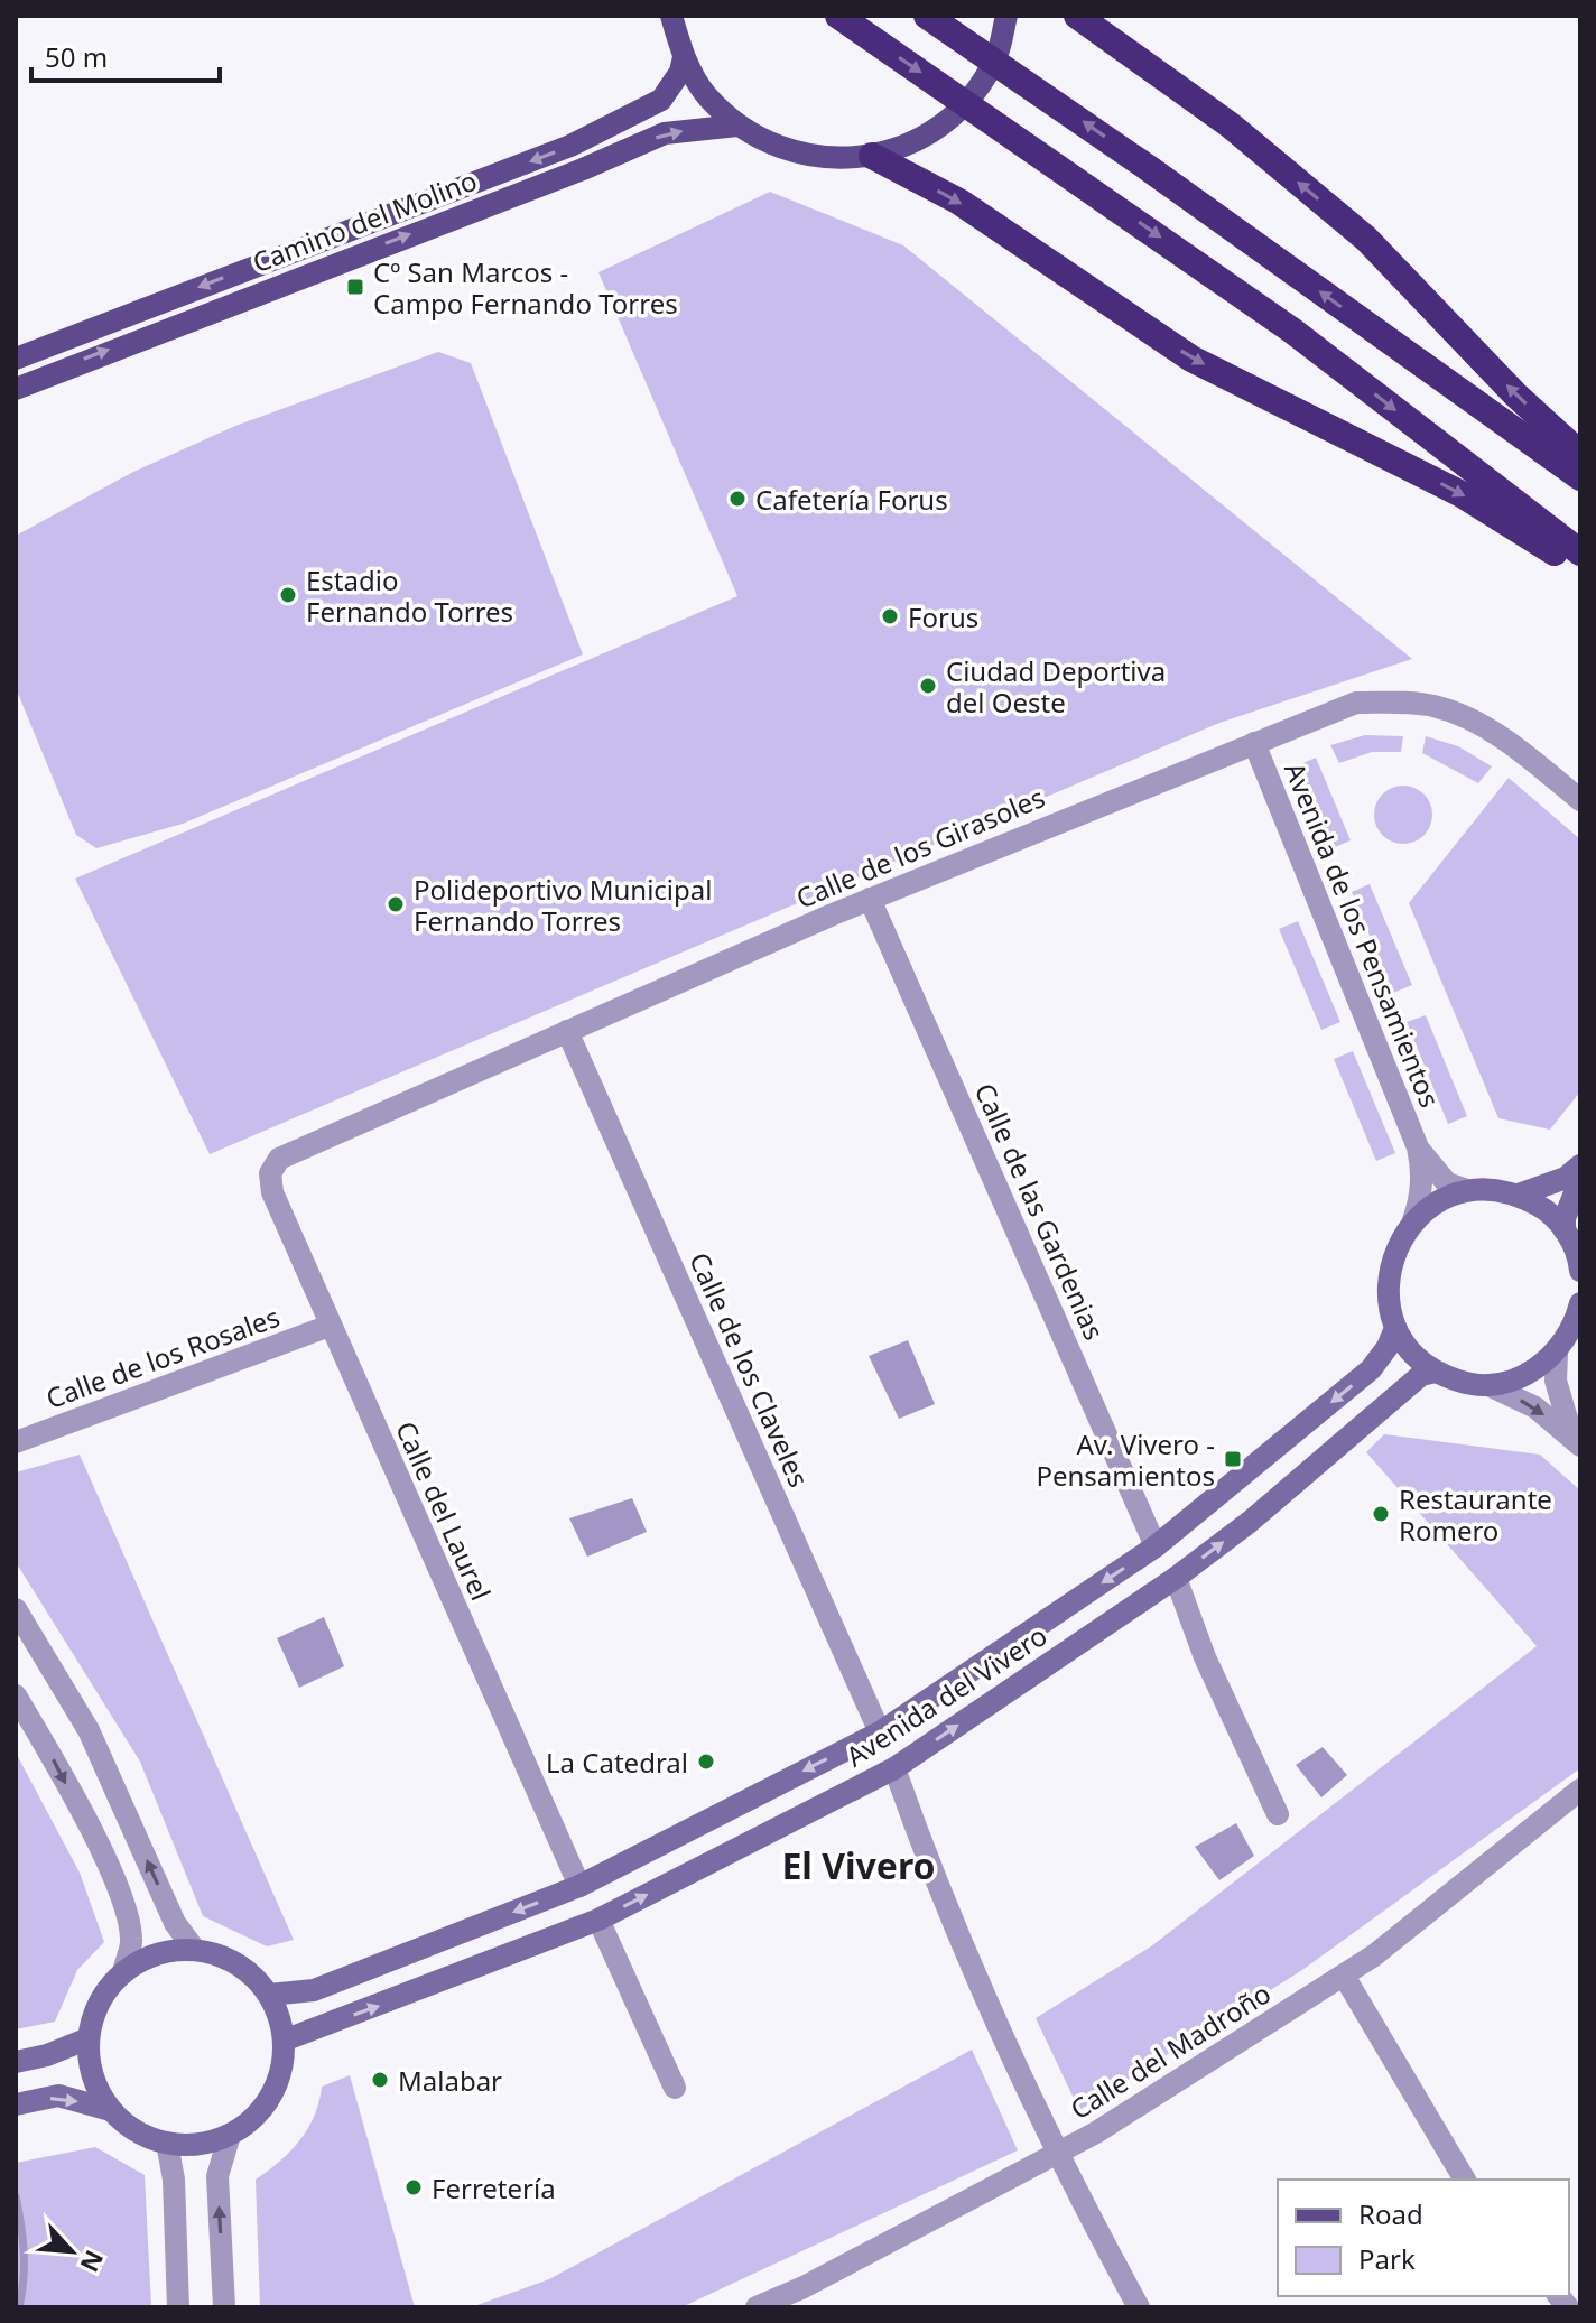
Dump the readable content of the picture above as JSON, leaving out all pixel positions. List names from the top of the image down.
{
  "streets": {
    "main road": ["Camino del Molino", "Avenida del Vivero"],
    "street": [
      "Calle de los Girasoles",
      "Avenida de los Pensamientos",
      "Calle de las Gardenias",
      "Calle de los Rosales",
      "Calle de los Claveles",
      "Calle del Laurel",
      "Calle del Madroño"
    ]
  },
  "crossings": [
    ["Calle de los Girasoles", "Avenida de los Pensamientos"],
    ["Calle de los Girasoles", "Calle de las Gardenias"],
    ["Calle de los Girasoles", "Calle de los Claveles"],
    ["Calle de los Girasoles", "Calle del Laurel"],
    ["Calle de las Gardenias", "Avenida del Vivero"],
    ["Calle de los Rosales", "Calle del Laurel"],
    ["Calle de los Claveles", "Avenida del Vivero"],
    ["Calle del Laurel", "Avenida del Vivero"]
  ],
  "districts": ["El Vivero"],
  "places": {
    "transit": ["Cº San Marcos - Campo Fernando Torres", "Av. Vivero - Pensamientos"],
    "other": [
      "Cafetería Forus",
      "Estadio Fernando Torres",
      "Forus",
      "Ciudad Deportiva del Oeste",
      "Polideportivo Municipal Fernando Torres",
      "Restaurante Romero",
      "La Catedral",
      "Malabar",
      "Ferretería"
    ]
  },
  "legend": ["Road", "Park"],
  "scale_bar": "50 m",
  "north": "bottom right"
}
